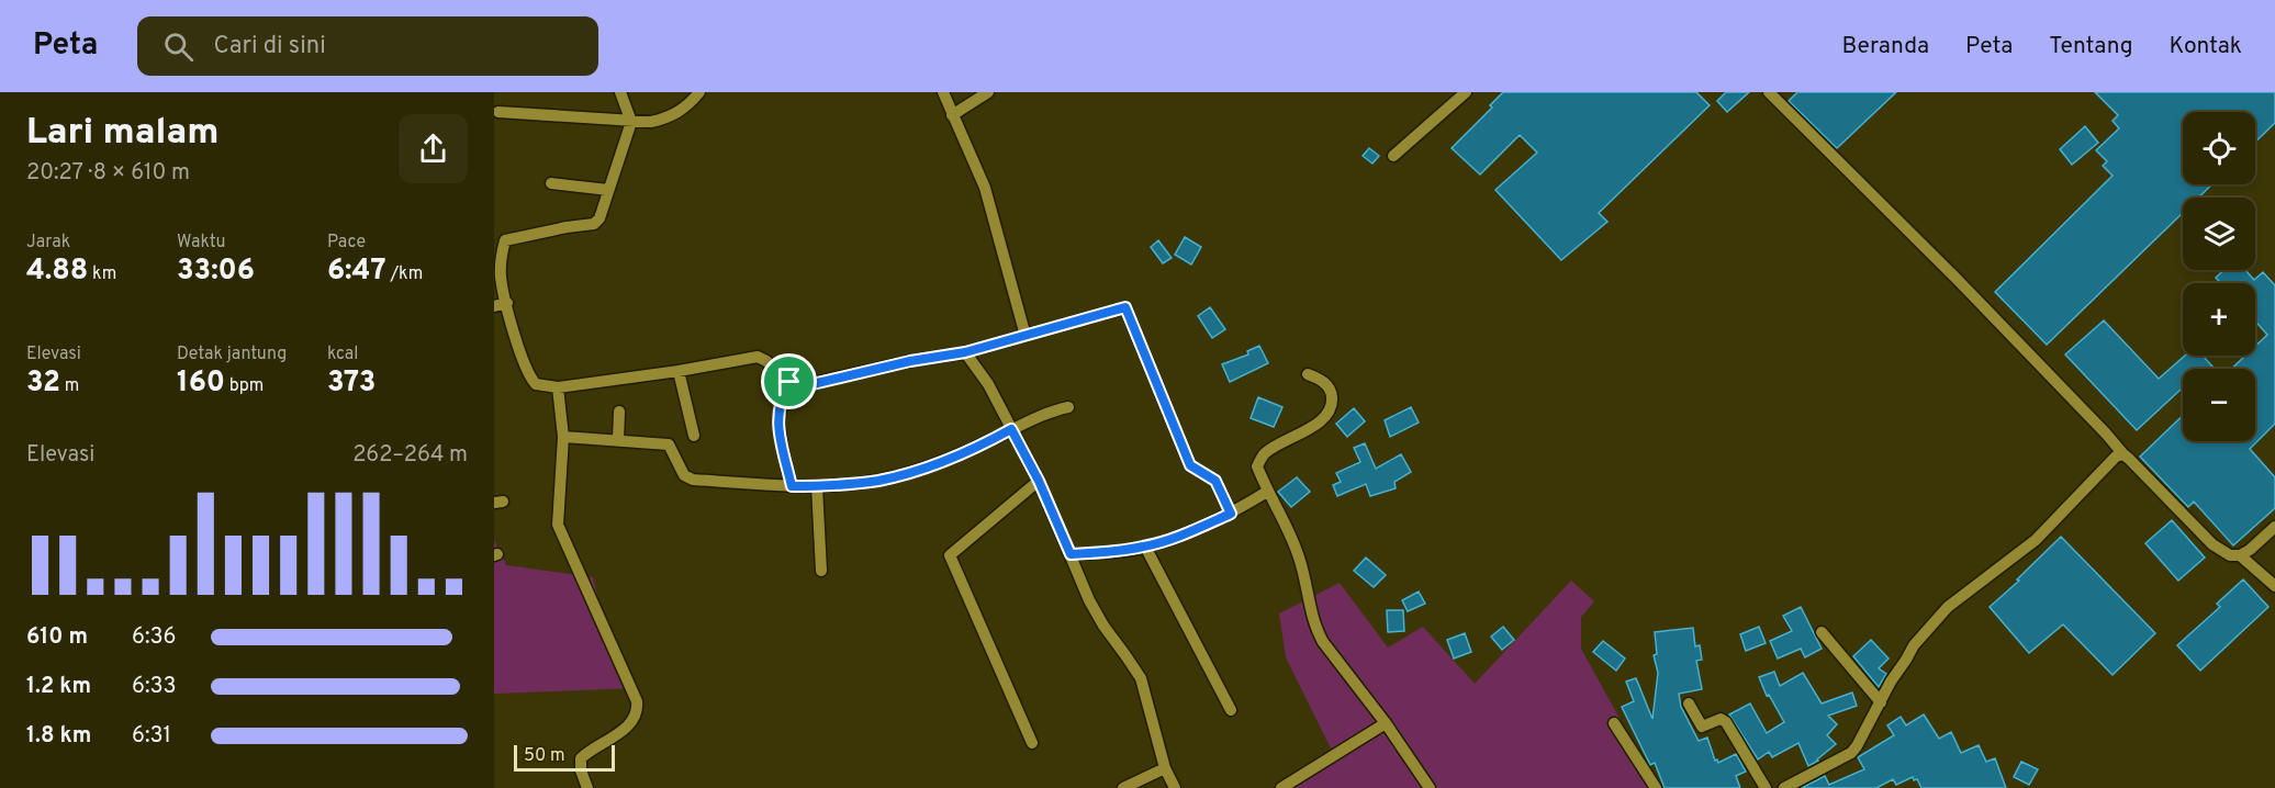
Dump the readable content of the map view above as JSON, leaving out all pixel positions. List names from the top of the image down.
{
  "scale_bar": "50 m",
  "page": {
    "header": "Peta",
    "search": "Cari di sini",
    "nav": [
      "Beranda",
      "Peta",
      "Tentang",
      "Kontak"
    ],
    "heading": ["Lari malam", "20:27 · 8 × 610 m"],
    "map_buttons": ["+", "−"],
    "stats": [
      ["Jarak", "4.88 km"],
      ["Waktu", "33:06"],
      ["Pace", "6:47 /km"],
      ["Elevasi", "32 m"],
      ["Detak jantung", "160 bpm"],
      ["kcal", "373"]
    ],
    "chart": ["Elevasi", "262–264 m"],
    "list": [
      {
        "name": "610 m",
        "note": "6:36"
      },
      {
        "name": "1.2 km",
        "note": "6:33"
      },
      {
        "name": "1.8 km",
        "note": "6:31"
      }
    ],
    "scale": "50 m"
  }
}
